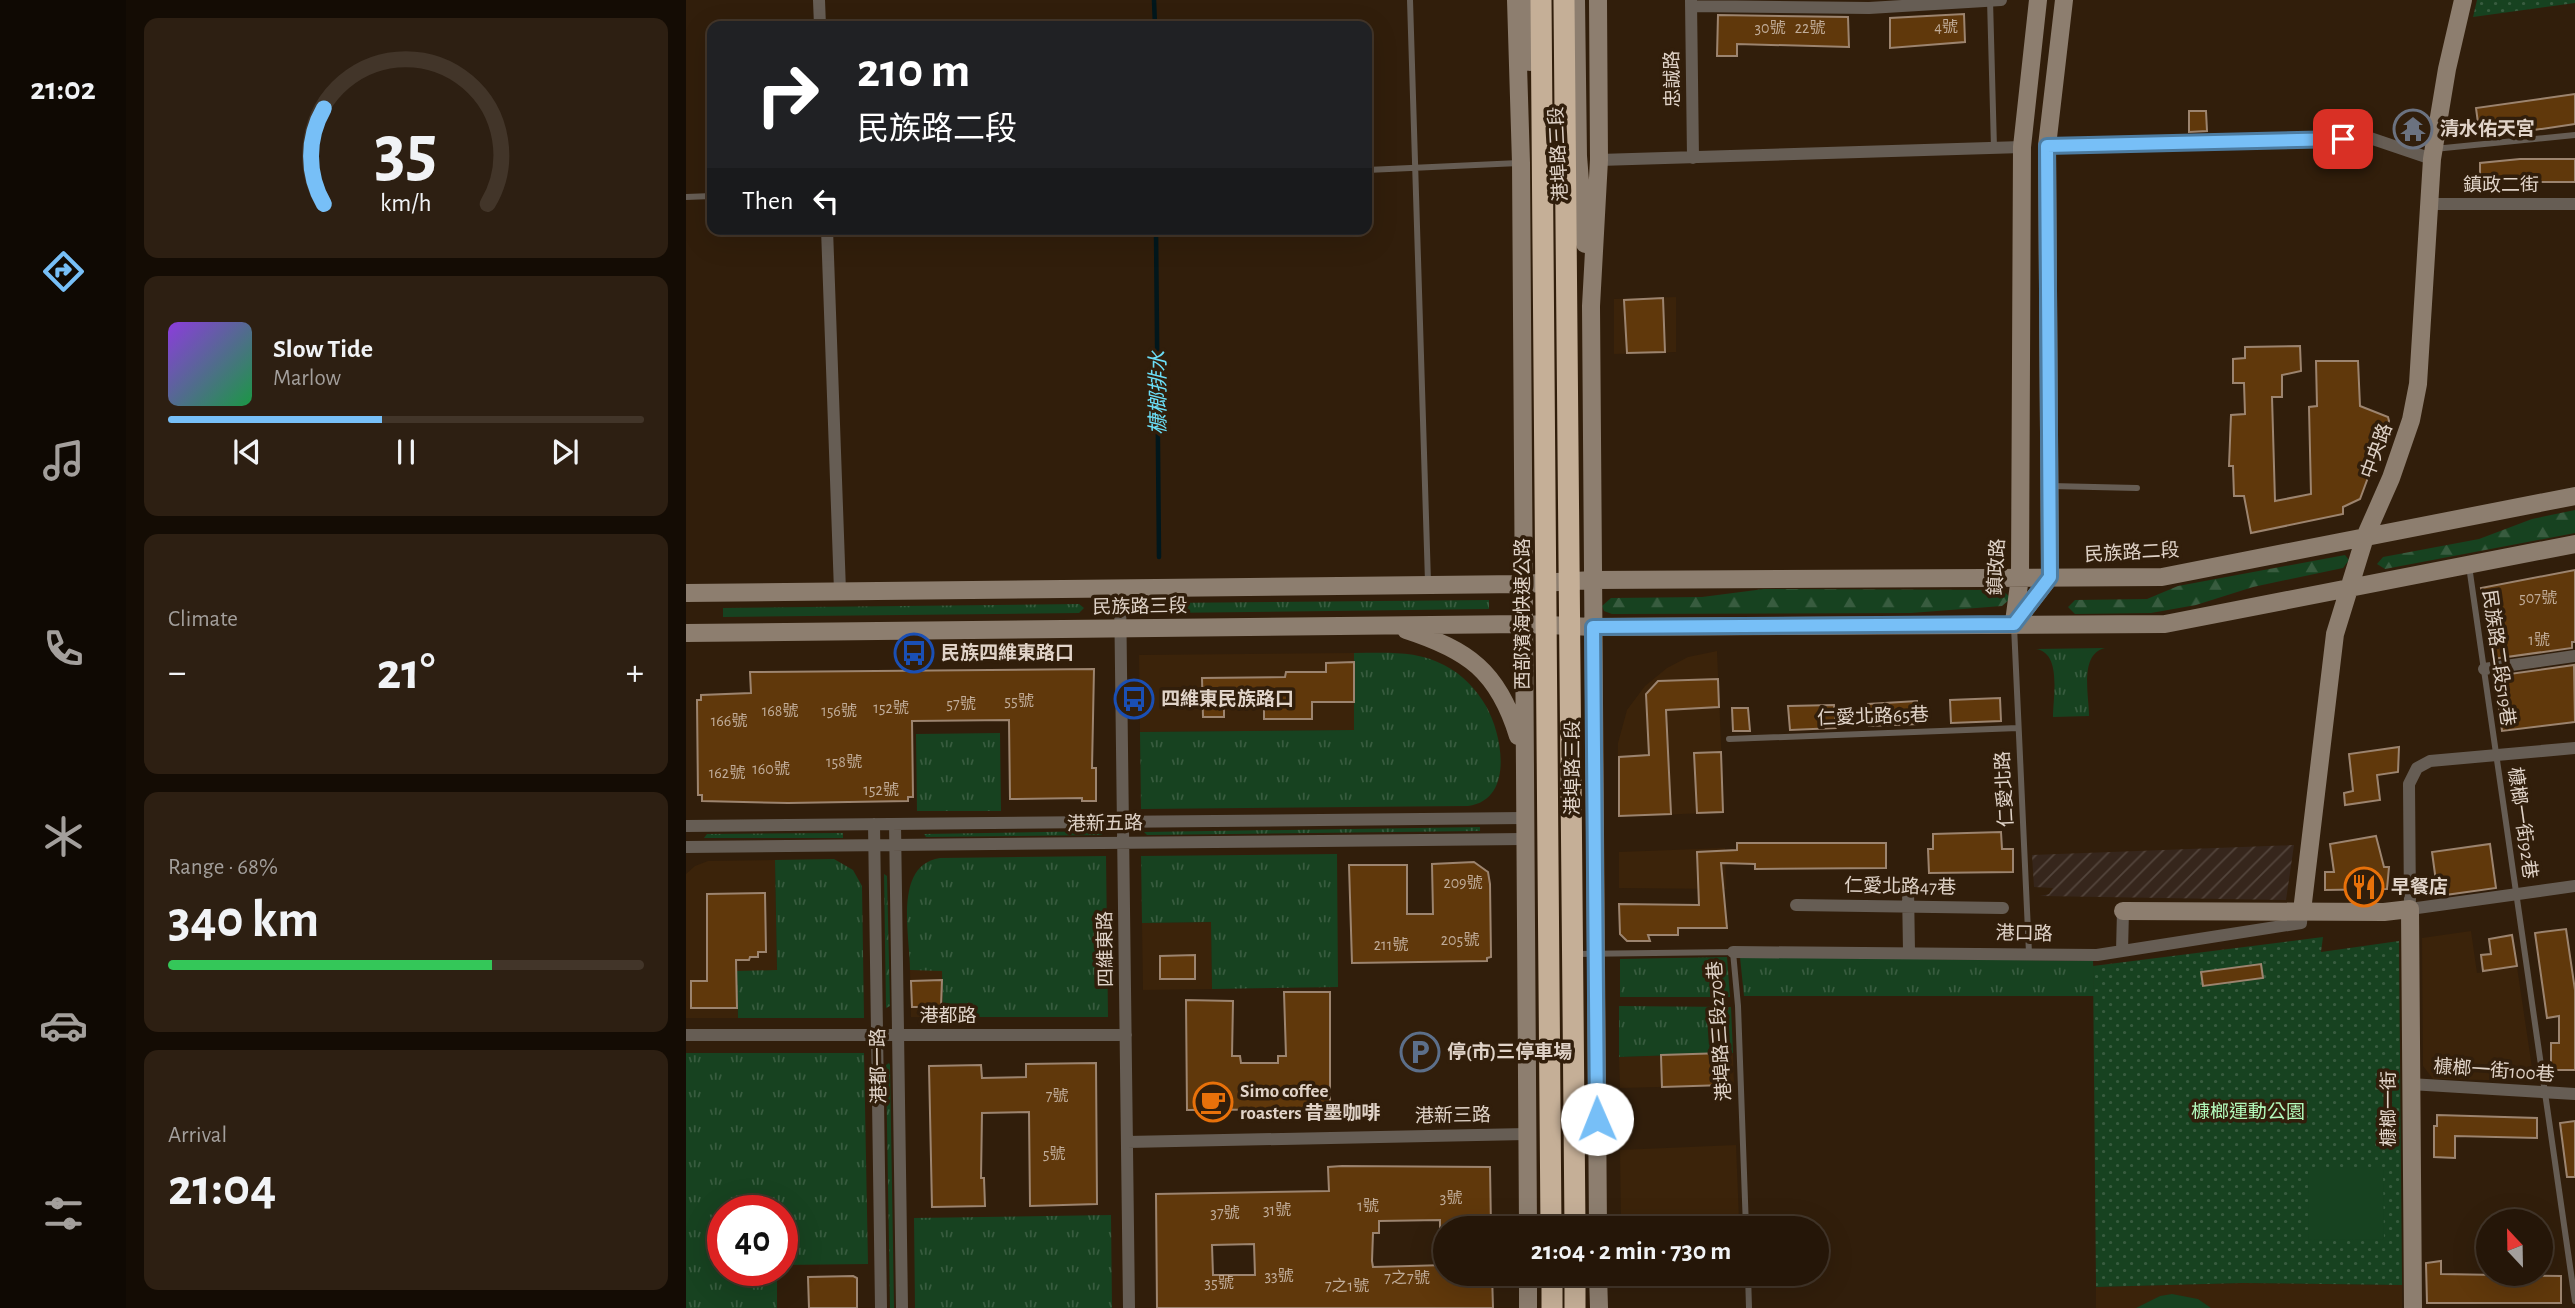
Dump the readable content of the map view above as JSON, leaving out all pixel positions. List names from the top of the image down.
{
  "streets": {
    "highway": ["西部濱海快速公路"],
    "street": [
      "忠誠路",
      "港埠路三段",
      "鎮政二街",
      "中央路",
      "民族路二段",
      "鎮政路",
      "民族路三段",
      "港新五路",
      "仁愛北路47巷",
      "港口路",
      "四維東路",
      "港都路",
      "港都一路",
      "槺榔一街100巷",
      "槺榔一街",
      "港新三路"
    ],
    "lane": [
      "民族路二段519巷",
      "仁愛北路65巷",
      "仁愛北路",
      "槺榔一街92巷",
      "港埠路三段270巷"
    ]
  },
  "crossings": [
    ["港埠路三段", "民族路二段"],
    ["港埠路三段", "民族路三段"],
    ["港埠路三段", "港新五路"],
    ["港埠路三段", "港埠路三段270巷"],
    ["港埠路三段", "港新三路"],
    ["鎮政二街", "中央路"],
    ["中央路", "民族路二段"],
    ["中央路", "港口路"],
    ["民族路二段", "鎮政路"],
    ["民族路二段", "民族路三段"],
    ["鎮政路", "仁愛北路"],
    ["民族路三段", "四維東路"],
    ["民族路二段519巷", "槺榔一街92巷"],
    ["民族路二段519巷", "槺榔一街"],
    ["仁愛北路65巷", "仁愛北路"],
    ["仁愛北路", "港口路"],
    ["槺榔一街92巷", "槺榔一街100巷"],
    ["槺榔一街92巷", "槺榔一街"],
    ["港新五路", "四維東路"],
    ["港新五路", "港都一路"],
    ["港口路", "港埠路三段270巷"],
    ["四維東路", "港都路"],
    ["四維東路", "港新三路"],
    ["港都路", "港都一路"],
    ["槺榔一街100巷", "槺榔一街"]
  ],
  "water": ["槺榔排水"],
  "parks": ["槺榔運動公園"],
  "places": {
    "temple": ["清水佑天宮"],
    "bus stop": ["民族四維東路口", "四維東民族路口"],
    "restaurant": ["早餐店"],
    "parking": ["停(市)三停車場"],
    "cafe": ["Simo coffee roasters 昔墨咖啡"]
  },
  "house_numbers": [
    "4號",
    "30號",
    "22號",
    "507號",
    "1號",
    "55號",
    "57號",
    "152號",
    "168號",
    "156號",
    "166號",
    "158號",
    "160號",
    "162號",
    "152號",
    "209號",
    "205號",
    "211號",
    "7號",
    "5號",
    "3號",
    "1號",
    "31號",
    "37號",
    "33號",
    "7之7號",
    "35號",
    "7之1號"
  ],
  "north": "top",
  "page": {
    "tabs": "21:02",
    "turn": ["210 m", "民族路二段"],
    "then": "Then",
    "song": ["Slow Tide", "Marlow"],
    "tile": [
      "Climate",
      ["Range · 68%", "340 km"],
      ["Arrival", "21:04"]
    ],
    "heat": ["−", "21°", "+"],
    "limit": "40",
    "trip": "21:04 · 2 min · 730 m",
    "gauge": ["35", "km/h"]
  }
}
